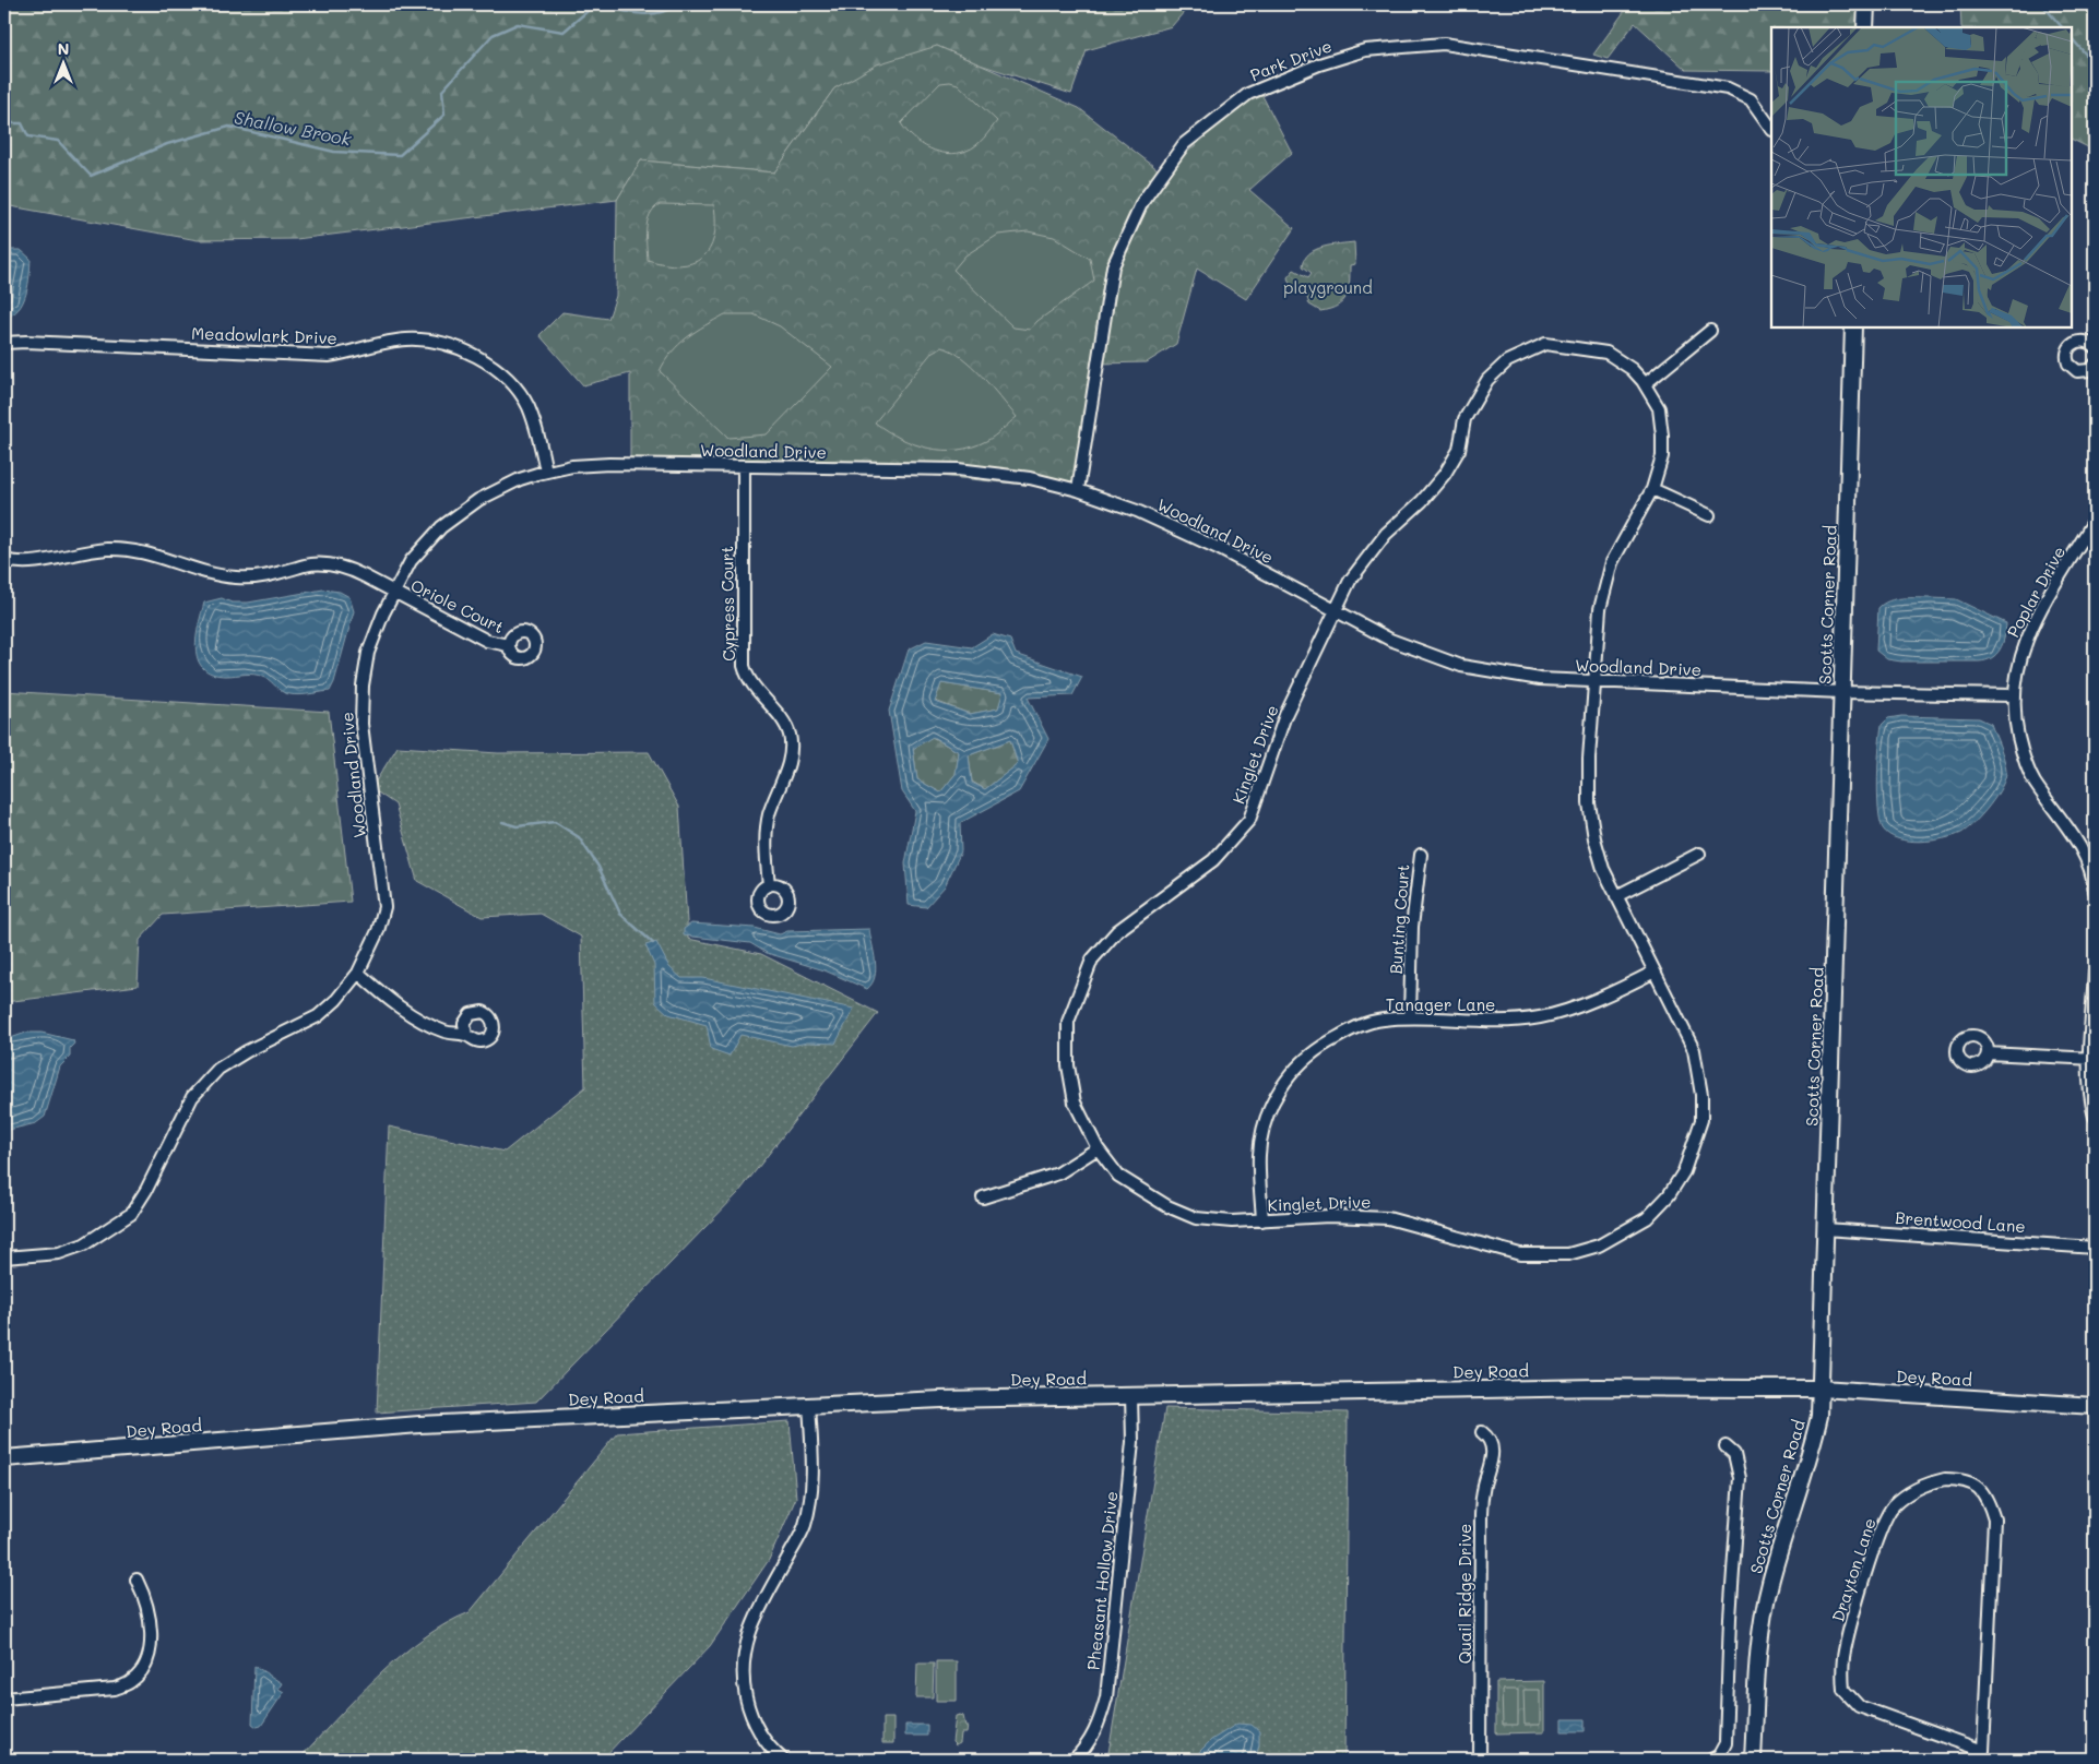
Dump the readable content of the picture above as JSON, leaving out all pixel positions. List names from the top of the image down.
{
  "streets": {
    "main road": ["Scotts Corner Road", "Dey Road"],
    "street": [
      "Park Drive",
      "Meadowlark Drive",
      "Woodland Drive",
      "Poplar Drive",
      "Cypress Court",
      "Oriole Court",
      "Kinglet Drive",
      "Bunting Court",
      "Tanager Lane",
      "Brentwood Lane",
      "Drayton Lane",
      "Pheasant Hollow Drive",
      "Quail Ridge Drive"
    ]
  },
  "crossings": [
    ["Park Drive", "Woodland Drive"],
    ["Meadowlark Drive", "Woodland Drive"],
    ["Woodland Drive", "Poplar Drive"],
    ["Woodland Drive", "Cypress Court"],
    ["Woodland Drive", "Scotts Corner Road"],
    ["Woodland Drive", "Oriole Court"],
    ["Woodland Drive", "Kinglet Drive"],
    ["Scotts Corner Road", "Brentwood Lane"],
    ["Scotts Corner Road", "Dey Road"],
    ["Kinglet Drive", "Tanager Lane"],
    ["Bunting Court", "Tanager Lane"],
    ["Dey Road", "Pheasant Hollow Drive"]
  ],
  "water": ["Shallow Brook"],
  "parks": ["playground"],
  "north": "top"
}
